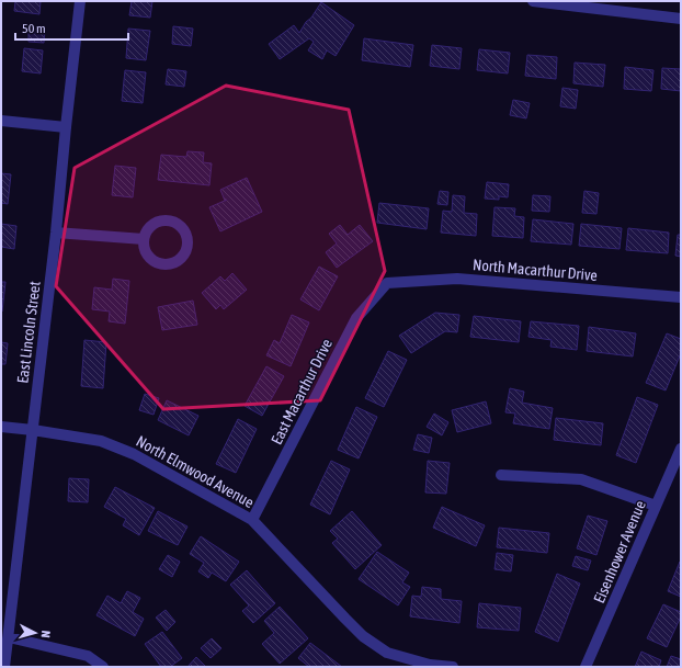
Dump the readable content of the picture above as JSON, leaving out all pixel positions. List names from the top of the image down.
{
  "streets": {
    "street": [
      "North Macarthur Drive",
      "East Lincoln Street",
      "East Macarthur Drive",
      "North Elmwood Avenue",
      "Eisenhower Avenue"
    ]
  },
  "crossings": [
    ["North Macarthur Drive", "East Macarthur Drive"],
    ["East Lincoln Street", "North Elmwood Avenue"],
    ["East Macarthur Drive", "North Elmwood Avenue"]
  ],
  "scale_bar": "50 m",
  "north": "right"
}
